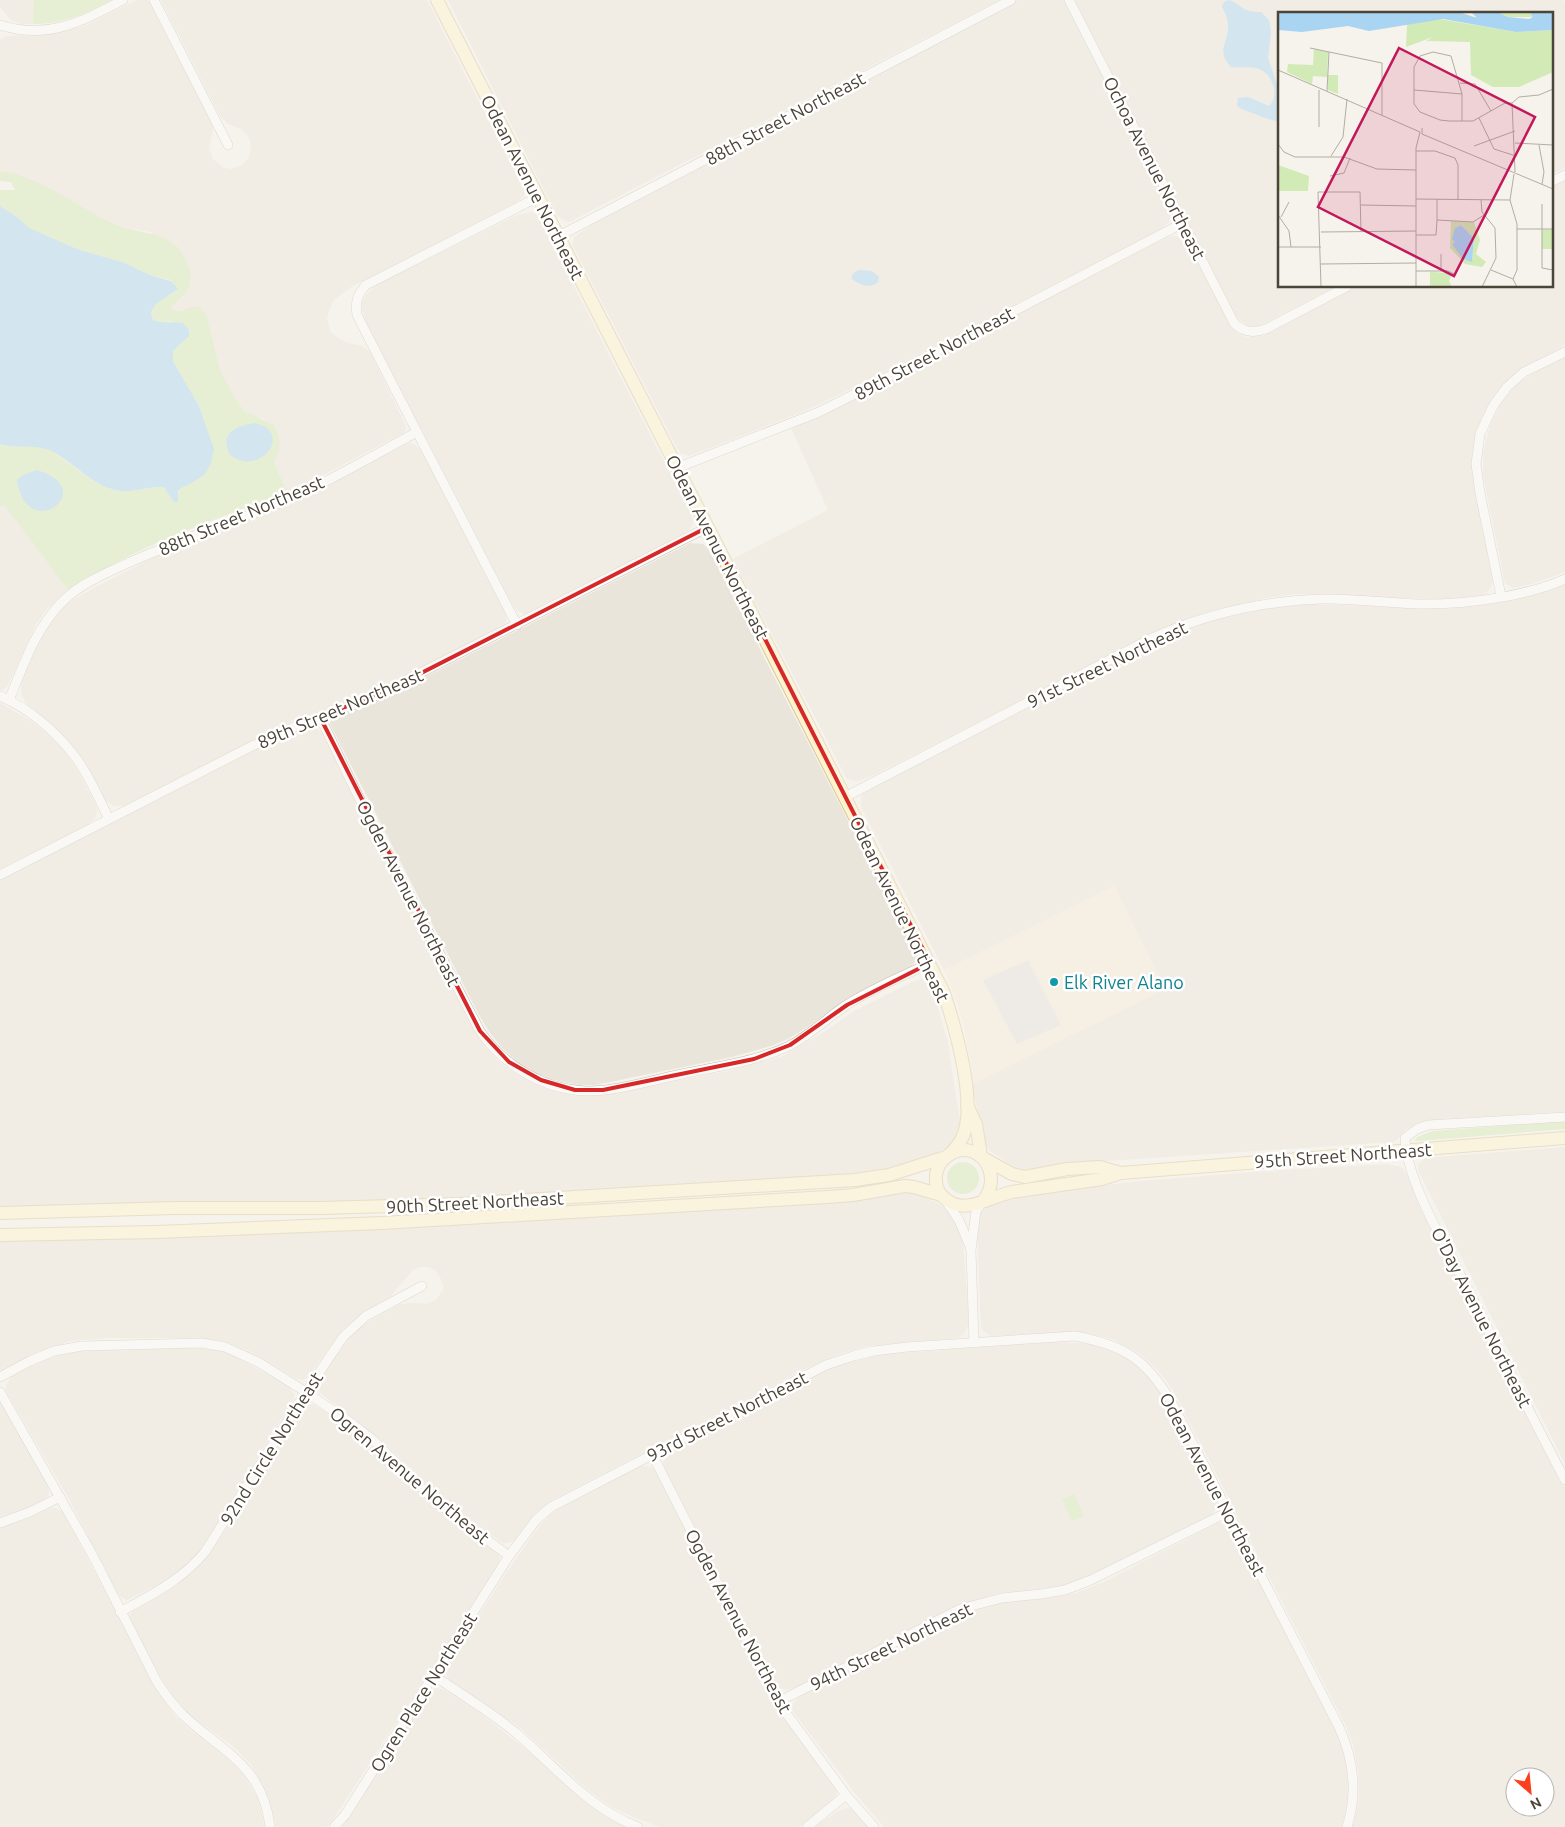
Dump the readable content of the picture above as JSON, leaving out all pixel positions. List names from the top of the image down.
{
  "streets": {
    "main road": ["Odean Avenue Northeast", "95th Street Northeast", "90th Street Northeast"],
    "street": [
      "88th Street Northeast",
      "Ochoa Avenue Northeast",
      "89th Street Northeast",
      "91st Street Northeast",
      "Ogden Avenue Northeast",
      "O'Day Avenue Northeast",
      "93rd Street Northeast",
      "92nd Circle Northeast",
      "Ogren Avenue Northeast",
      "94th Street Northeast",
      "Ogren Place Northeast"
    ]
  },
  "crossings": [
    ["88th Street Northeast", "Odean Avenue Northeast"],
    ["Ochoa Avenue Northeast", "89th Street Northeast"],
    ["Odean Avenue Northeast", "89th Street Northeast"],
    ["Odean Avenue Northeast", "91st Street Northeast"],
    ["Odean Avenue Northeast", "Ogden Avenue Northeast"],
    ["Odean Avenue Northeast", "90th Street Northeast"],
    ["Odean Avenue Northeast", "93rd Street Northeast"],
    ["Odean Avenue Northeast", "94th Street Northeast"],
    ["89th Street Northeast", "Ogden Avenue Northeast"],
    ["Ogden Avenue Northeast", "93rd Street Northeast"],
    ["Ogden Avenue Northeast", "94th Street Northeast"],
    ["95th Street Northeast", "O'Day Avenue Northeast"],
    ["93rd Street Northeast", "Ogren Avenue Northeast"],
    ["93rd Street Northeast", "Ogren Place Northeast"],
    ["92nd Circle Northeast", "Ogren Avenue Northeast"],
    ["Ogren Avenue Northeast", "Ogren Place Northeast"]
  ],
  "places": ["Elk River Alano"],
  "north": "bottom right"
}
